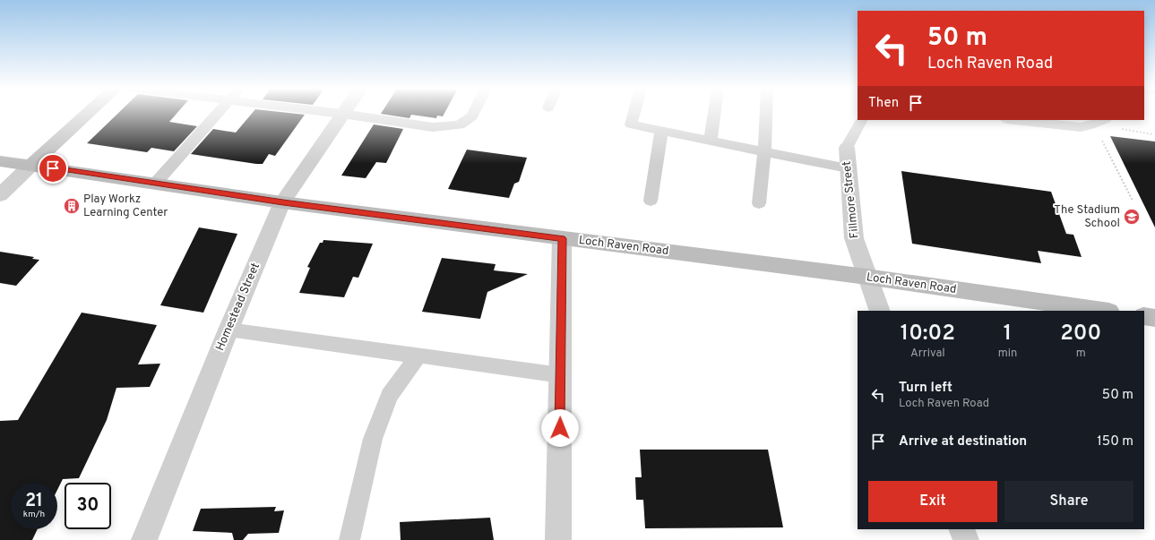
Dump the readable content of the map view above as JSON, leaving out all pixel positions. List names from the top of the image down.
{
  "streets": {
    "main road": ["Loch Raven Road"],
    "street": ["Fillmore Street", "Homestead Street"]
  },
  "crossings": [
    ["Fillmore Street", "Loch Raven Road"],
    ["Loch Raven Road", "Homestead Street"]
  ],
  "places": {
    "building": ["Play Workz Learning Center"],
    "school or university": ["The Stadium School"]
  },
  "page": {
    "turn": ["50 m", "Loch Raven Road"],
    "then": "Then",
    "eta": [
      "10:02",
      "Arrival",
      "1",
      "min",
      "200",
      "m"
    ],
    "list": [
      {
        "name": "Turn left",
        "note": "Loch Raven Road",
        "value": "50 m"
      },
      {
        "name": "Arrive at destination",
        "value": "150 m"
      }
    ],
    "buttons": ["Exit", "Share"],
    "speed": "21 km/h",
    "limit": "30"
  }
}
